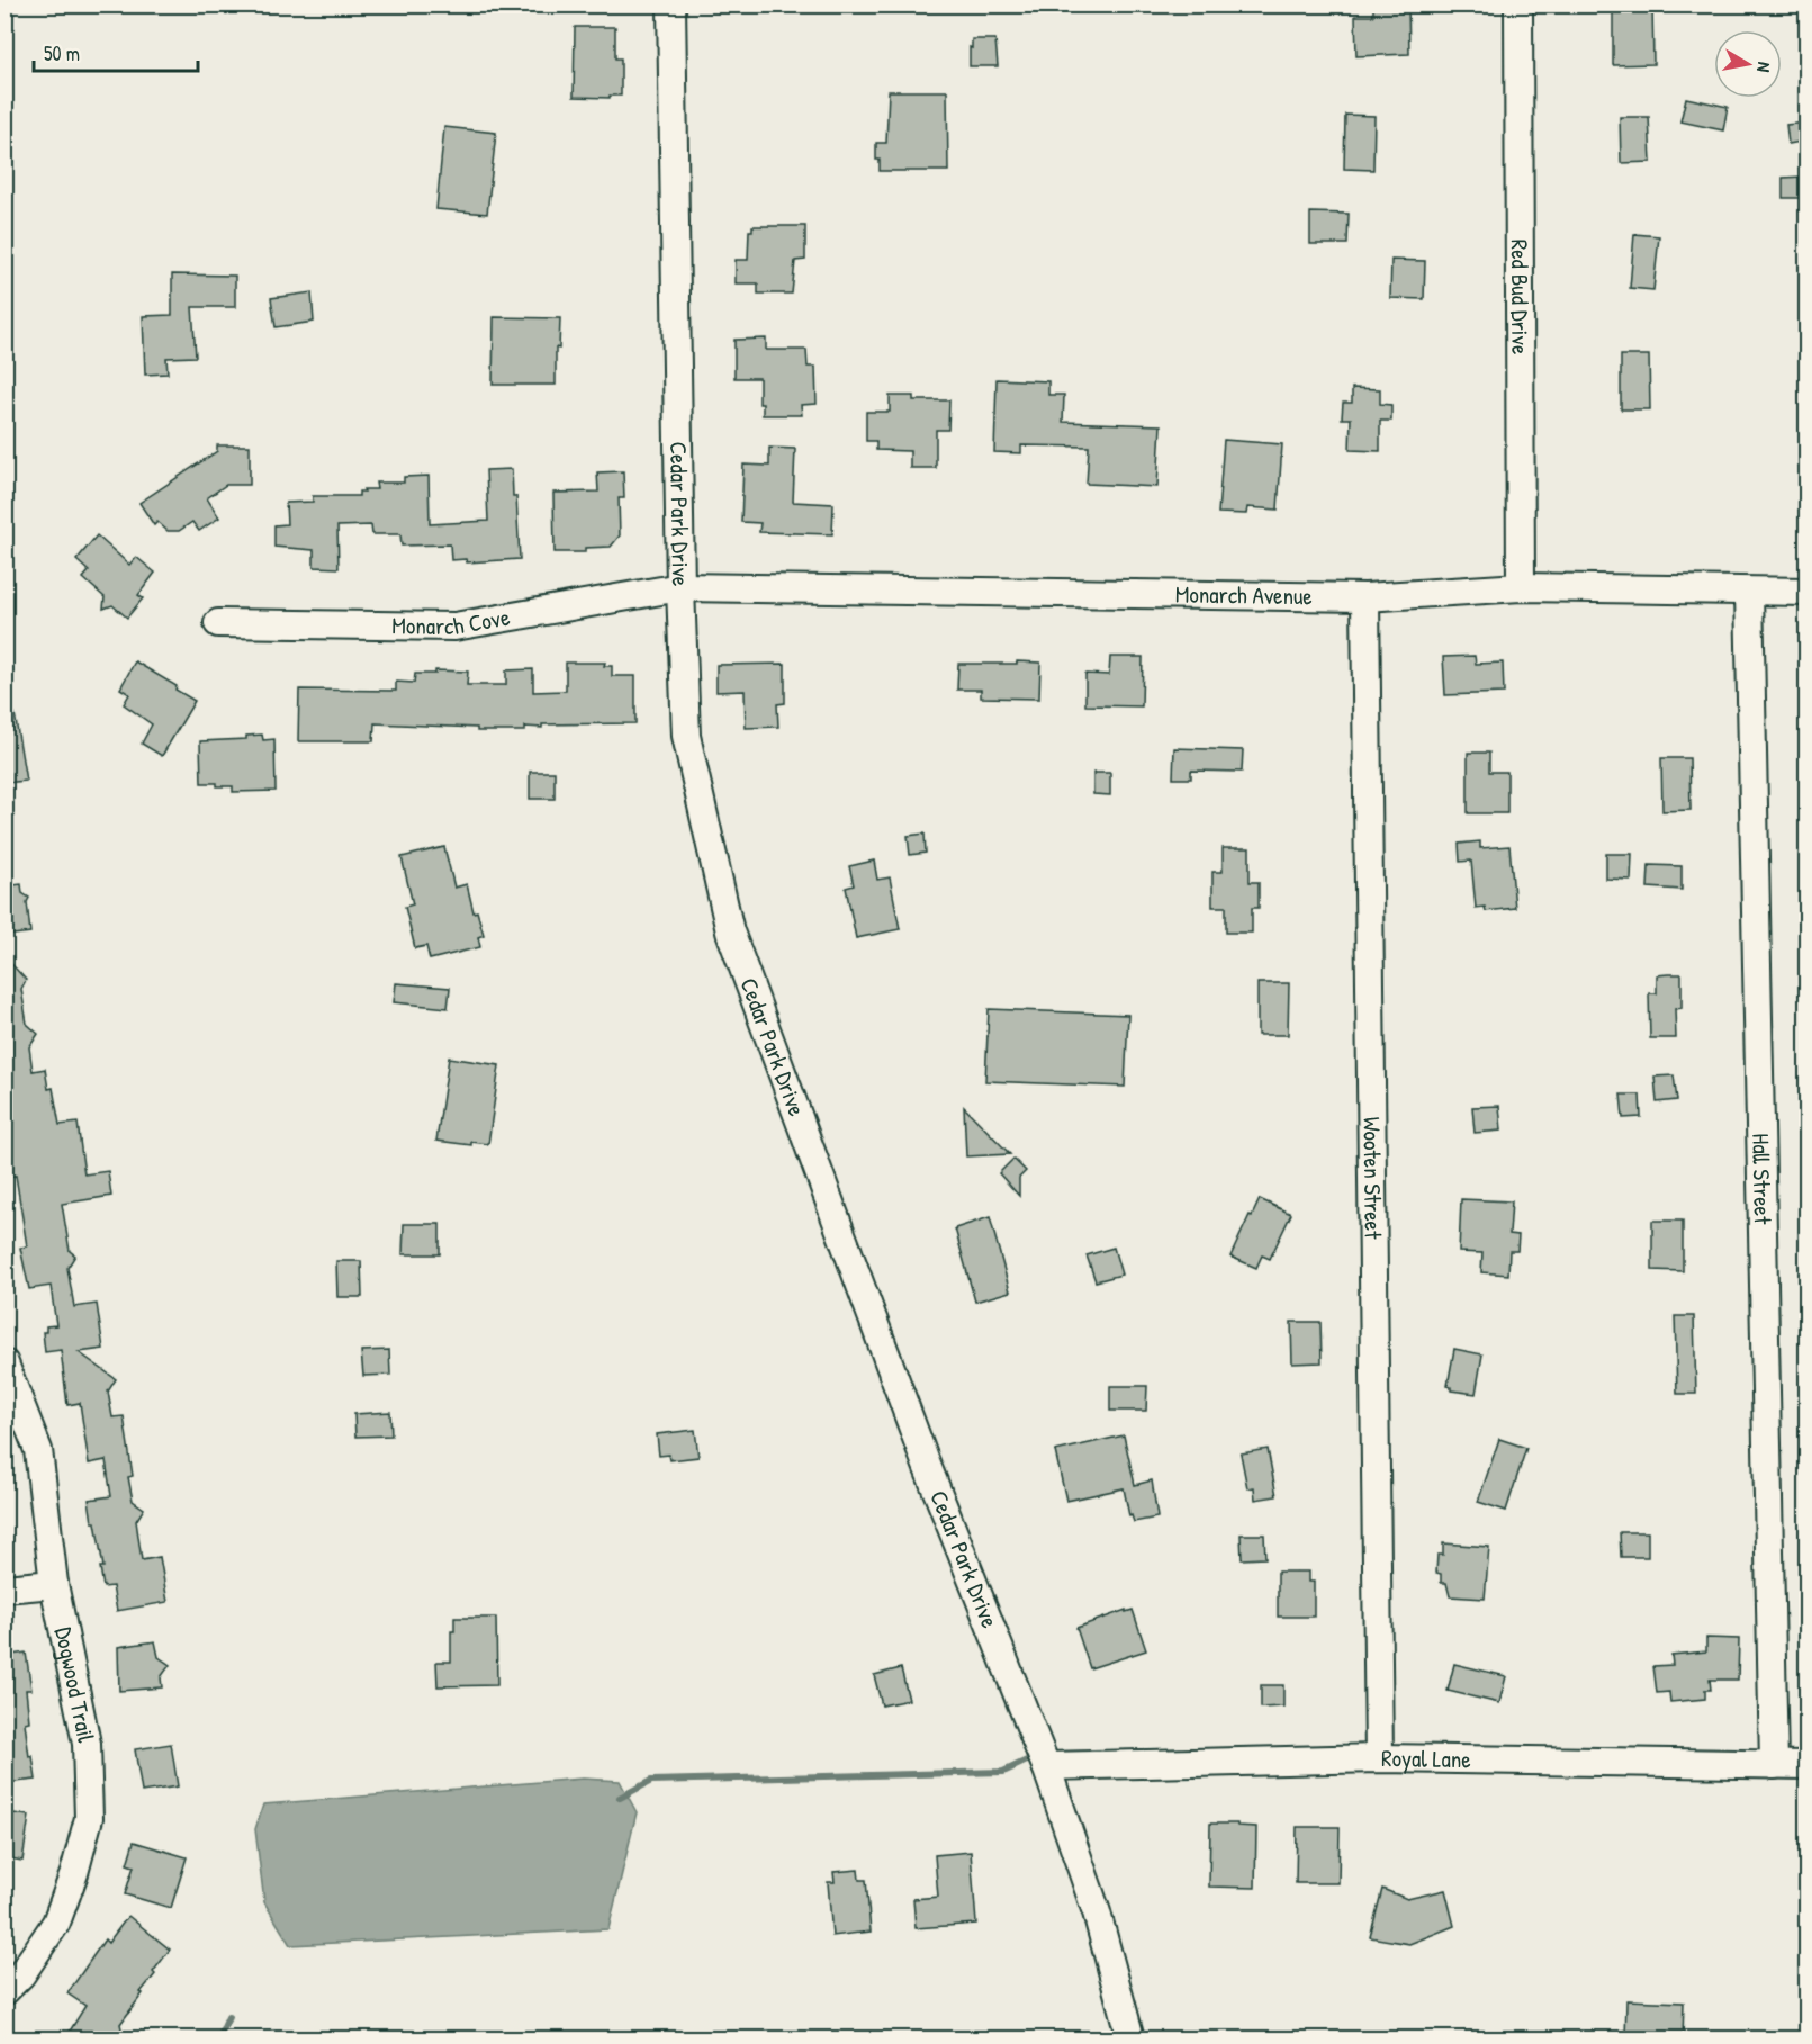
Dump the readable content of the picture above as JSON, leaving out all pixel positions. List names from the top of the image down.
{
  "streets": {
    "street": [
      "Red Bud Drive",
      "Cedar Park Drive",
      "Monarch Avenue",
      "Monarch Cove",
      "Wooten Street",
      "Hall Street",
      "Dogwood Trail",
      "Royal Lane"
    ]
  },
  "crossings": [
    ["Red Bud Drive", "Monarch Avenue"],
    ["Cedar Park Drive", "Monarch Avenue"],
    ["Cedar Park Drive", "Monarch Cove"],
    ["Cedar Park Drive", "Royal Lane"],
    ["Monarch Avenue", "Monarch Cove"],
    ["Monarch Avenue", "Wooten Street"],
    ["Monarch Avenue", "Hall Street"],
    ["Wooten Street", "Royal Lane"],
    ["Hall Street", "Royal Lane"]
  ],
  "scale_bar": "50 m",
  "north": "right"
}
